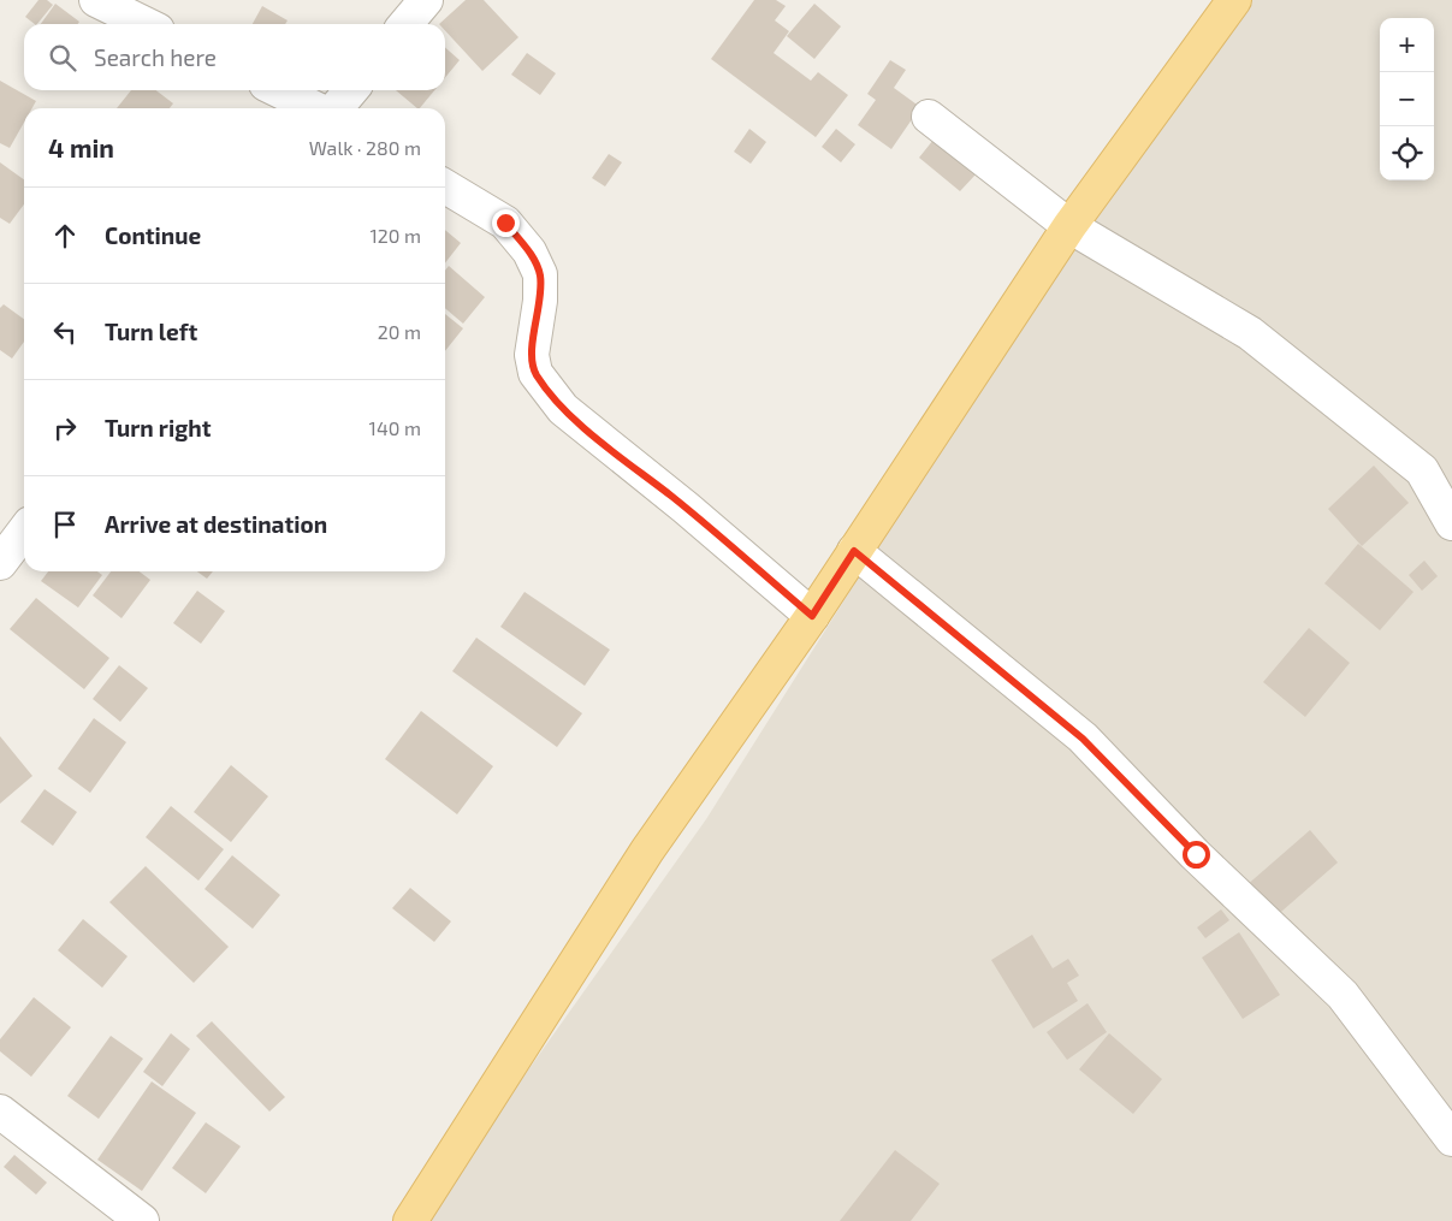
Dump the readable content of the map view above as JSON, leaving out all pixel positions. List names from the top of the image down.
{
  "page": {
    "map_buttons": ["+", "−"],
    "search": "Search here",
    "heading": ["4 min", "Walk · 280 m"],
    "list": [
      ["Continue", "120 m"],
      ["Turn left", "20 m"],
      ["Turn right", "140 m"],
      "Arrive at destination"
    ]
  }
}
